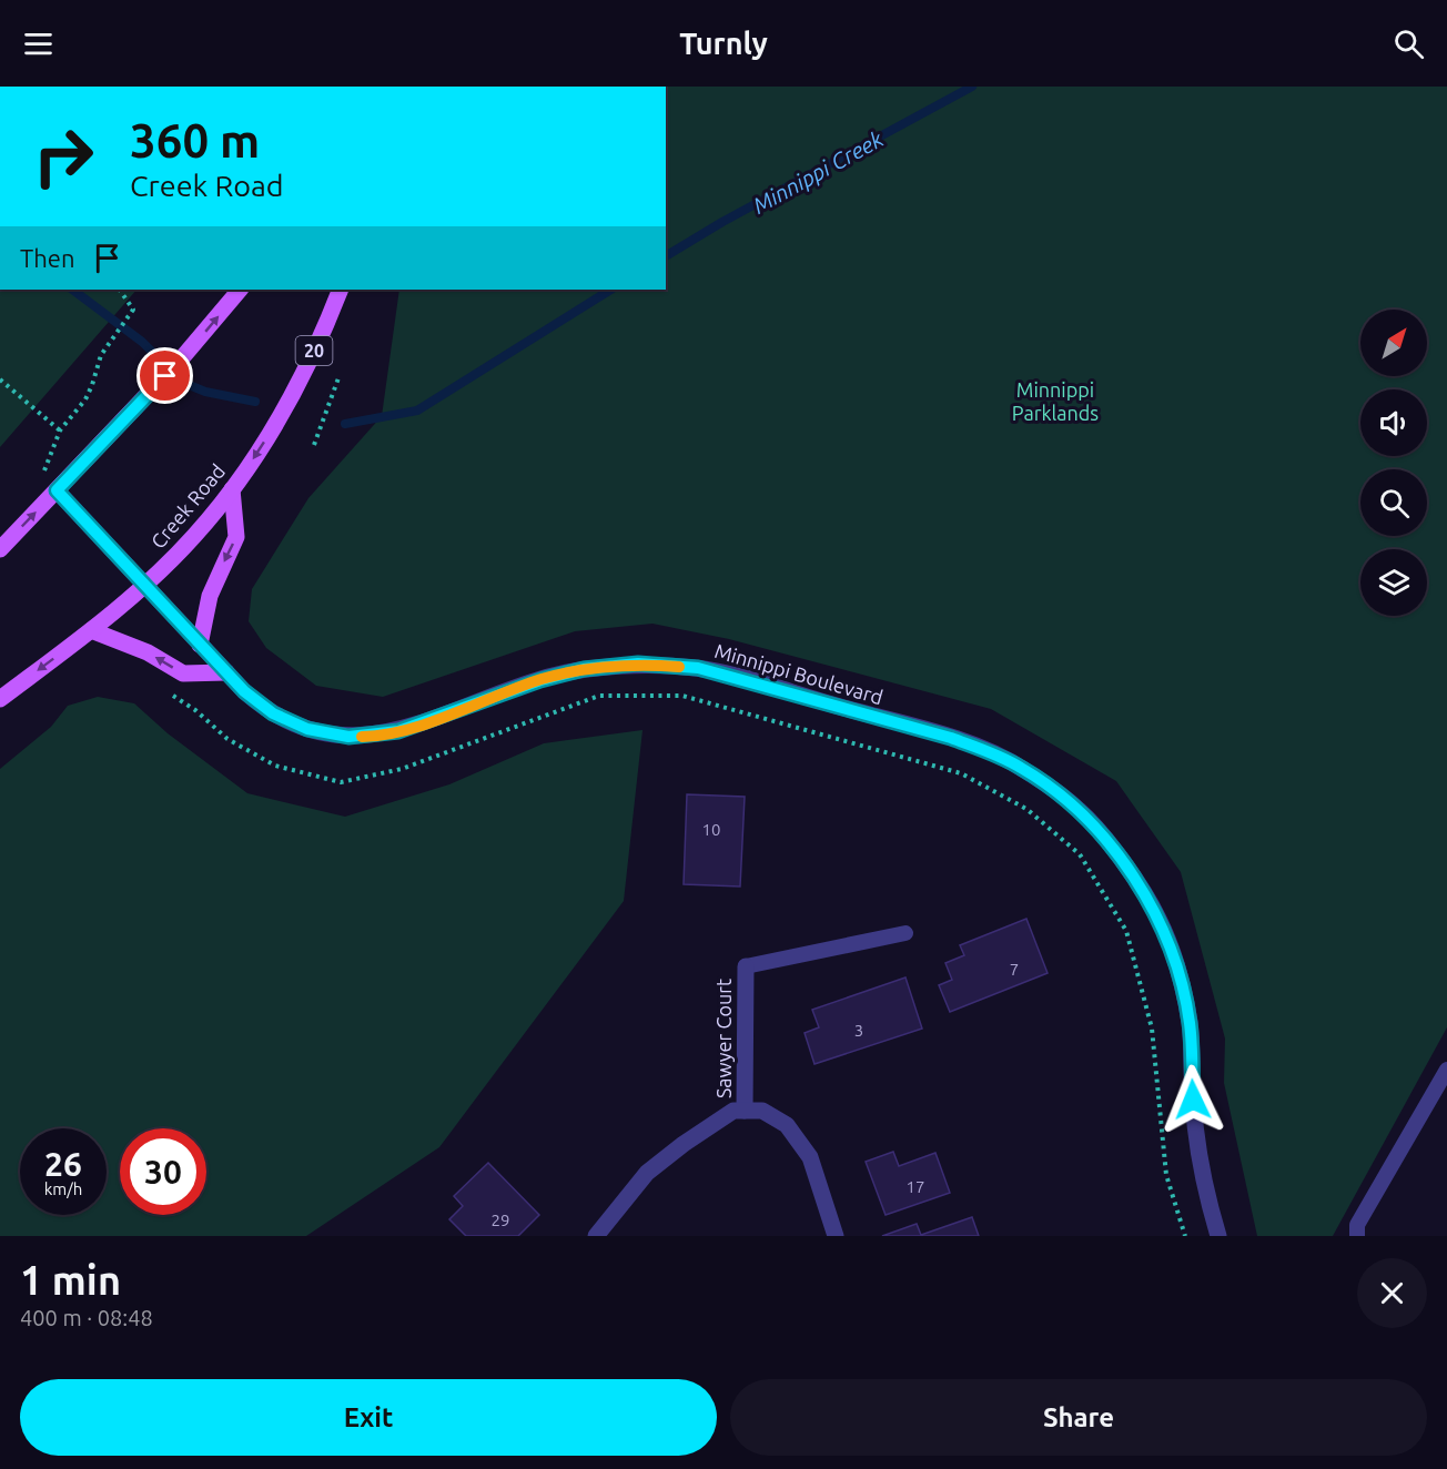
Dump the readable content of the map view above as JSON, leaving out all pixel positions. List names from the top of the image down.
{
  "streets": {
    "main road": ["20", "Creek Road"],
    "street": ["Minnippi Boulevard", "Sawyer Court"]
  },
  "crossings": [
    ["Creek Road", "Minnippi Boulevard"]
  ],
  "water": ["Minnippi Creek"],
  "parks": ["Minnippi Parklands"],
  "house_numbers": [
    "10",
    "7",
    "3",
    "17",
    "29"
  ],
  "north": "top right",
  "page": {
    "header": "Turnly",
    "turn": ["360 m", "Creek Road"],
    "then": "Then",
    "speed": "26 km/h",
    "limit": "30",
    "heading": ["1 min", "400 m · 08:48"],
    "buttons": ["Exit", "Share"]
  }
}
